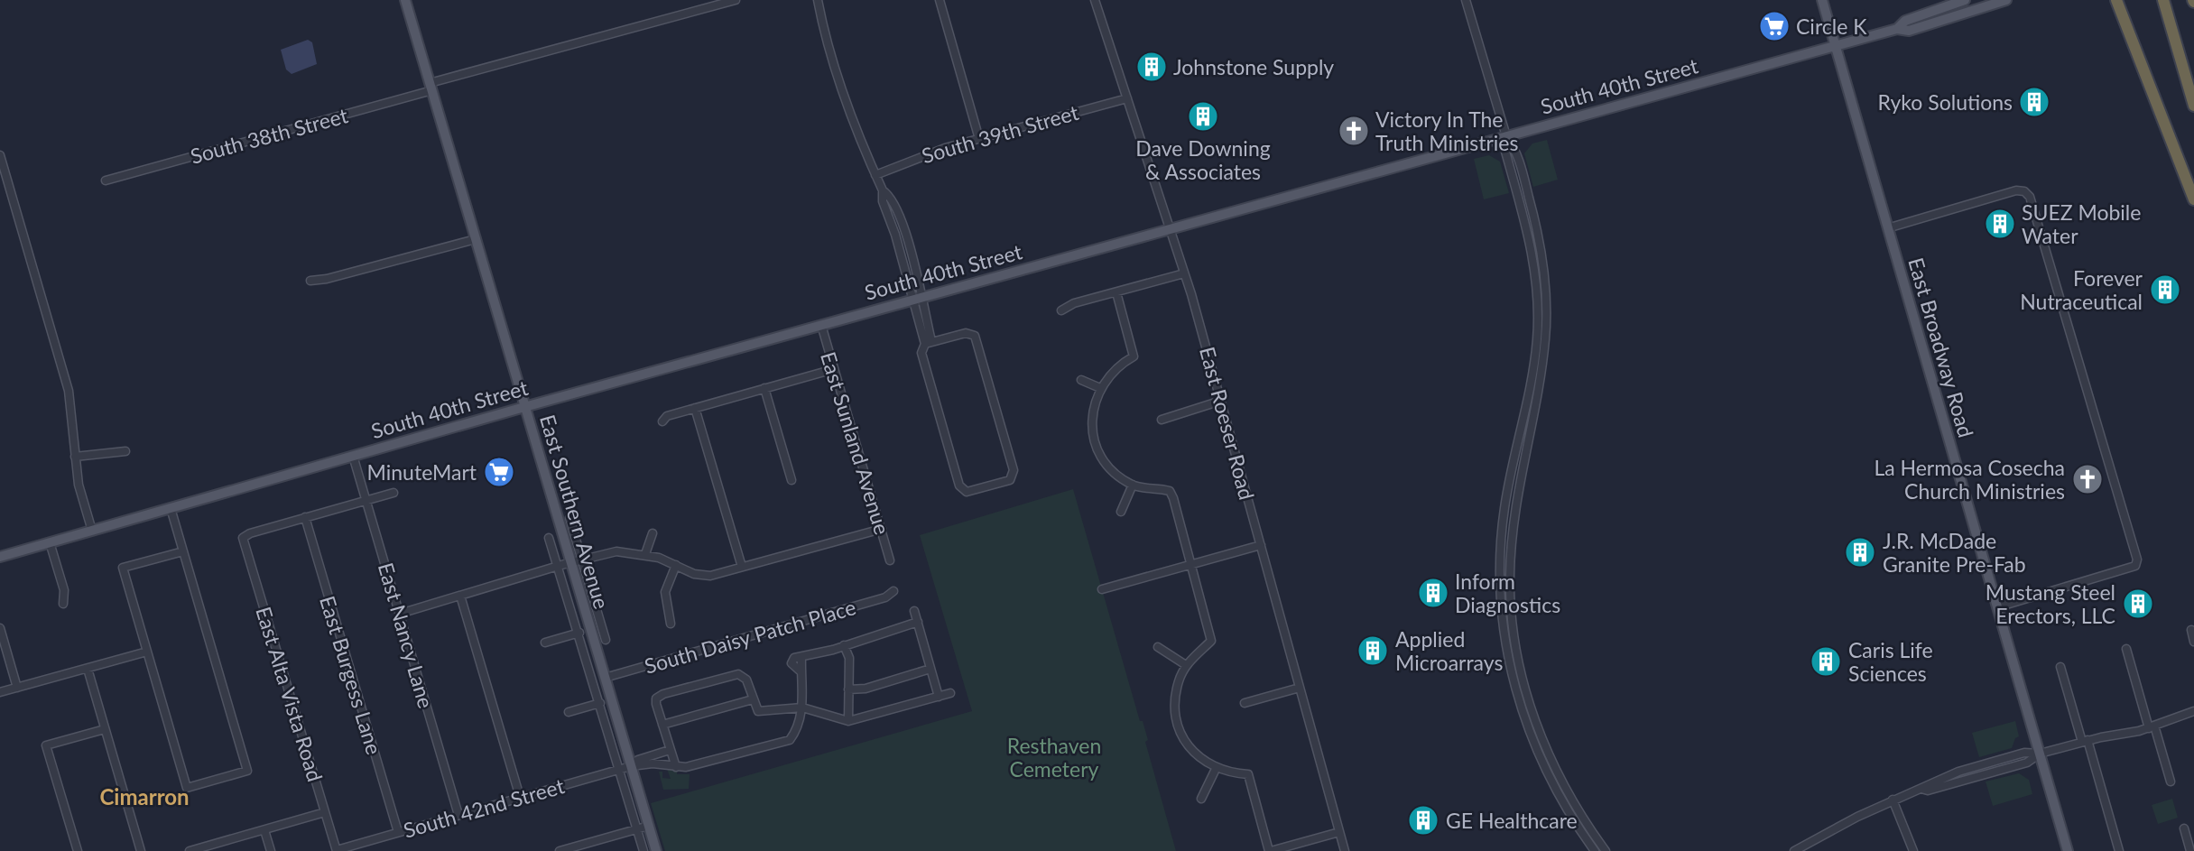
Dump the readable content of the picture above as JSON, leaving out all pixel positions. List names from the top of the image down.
{
  "streets": {
    "main road": ["South 40th Street", "East Broadway Road", "East Southern Avenue"],
    "street": [
      "South 39th Street",
      "South 38th Street",
      "East Roeser Road",
      "East Sunland Avenue",
      "East Nancy Lane",
      "South Daisy Patch Place",
      "East Burgess Lane",
      "East Alta Vista Road",
      "South 42nd Street"
    ]
  },
  "crossings": [
    ["South 40th Street", "East Broadway Road"],
    ["South 40th Street", "East Roeser Road"],
    ["South 40th Street", "East Sunland Avenue"],
    ["South 40th Street", "East Southern Avenue"],
    ["South 40th Street", "East Nancy Lane"],
    ["South 39th Street", "East Roeser Road"],
    ["South 38th Street", "East Southern Avenue"],
    ["East Southern Avenue", "South Daisy Patch Place"],
    ["East Southern Avenue", "South 42nd Street"],
    ["East Nancy Lane", "South 42nd Street"],
    ["East Burgess Lane", "East Alta Vista Road"],
    ["East Burgess Lane", "South 42nd Street"],
    ["East Alta Vista Road", "South 42nd Street"]
  ],
  "districts": ["Cimarron"],
  "parks": ["Resthaven Cemetery"],
  "places": {
    "supermarket": ["Circle K", "MinuteMart"],
    "building": [
      "Johnstone Supply",
      "Ryko Solutions",
      "Dave Downing & Associates",
      "SUEZ Mobile Water",
      "Forever Nutraceutical",
      "J.R. McDade Granite Pre-Fab",
      "Inform Diagnostics",
      "Mustang Steel Erectors, LLC",
      "Applied Microarrays",
      "Caris Life Sciences",
      "GE Healthcare"
    ],
    "church": ["Victory In The Truth Ministries", "La Hermosa Cosecha Church Ministries"]
  }
}
